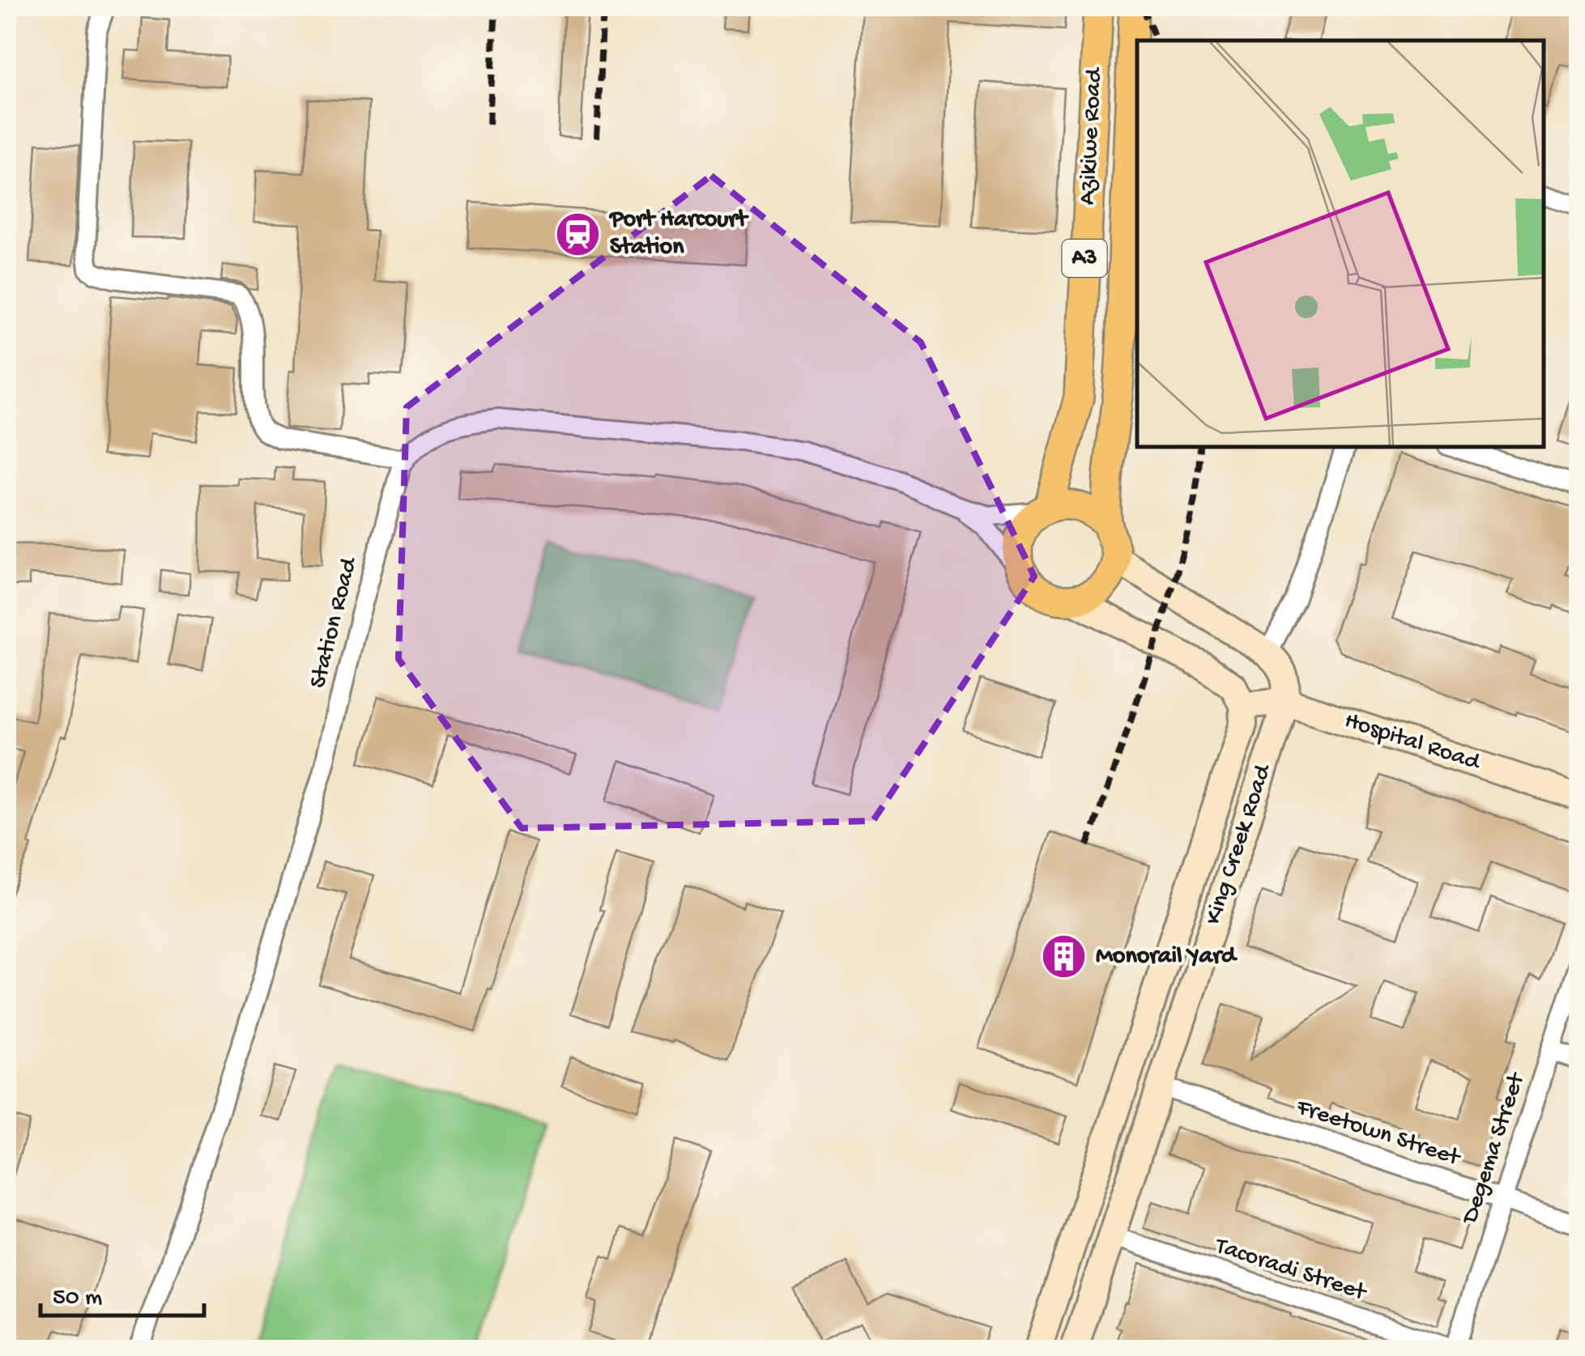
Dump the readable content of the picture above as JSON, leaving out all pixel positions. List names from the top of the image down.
{
  "streets": {
    "main road": ["Azikiwe Road", "A3"],
    "street": [
      "Station Road",
      "Hospital Road",
      "King Creek Road",
      "Freetown Street",
      "Degema Street",
      "Tacoradi Street"
    ]
  },
  "crossings": [
    ["Azikiwe Road", "A3"],
    ["Hospital Road", "King Creek Road"],
    ["King Creek Road", "Freetown Street"],
    ["King Creek Road", "Tacoradi Street"],
    ["Freetown Street", "Degema Street"],
    ["Degema Street", "Tacoradi Street"]
  ],
  "places": {
    "station": ["Port Harcourt Station"],
    "building": ["Monorail Yard"]
  },
  "scale_bar": "50 m"
}
